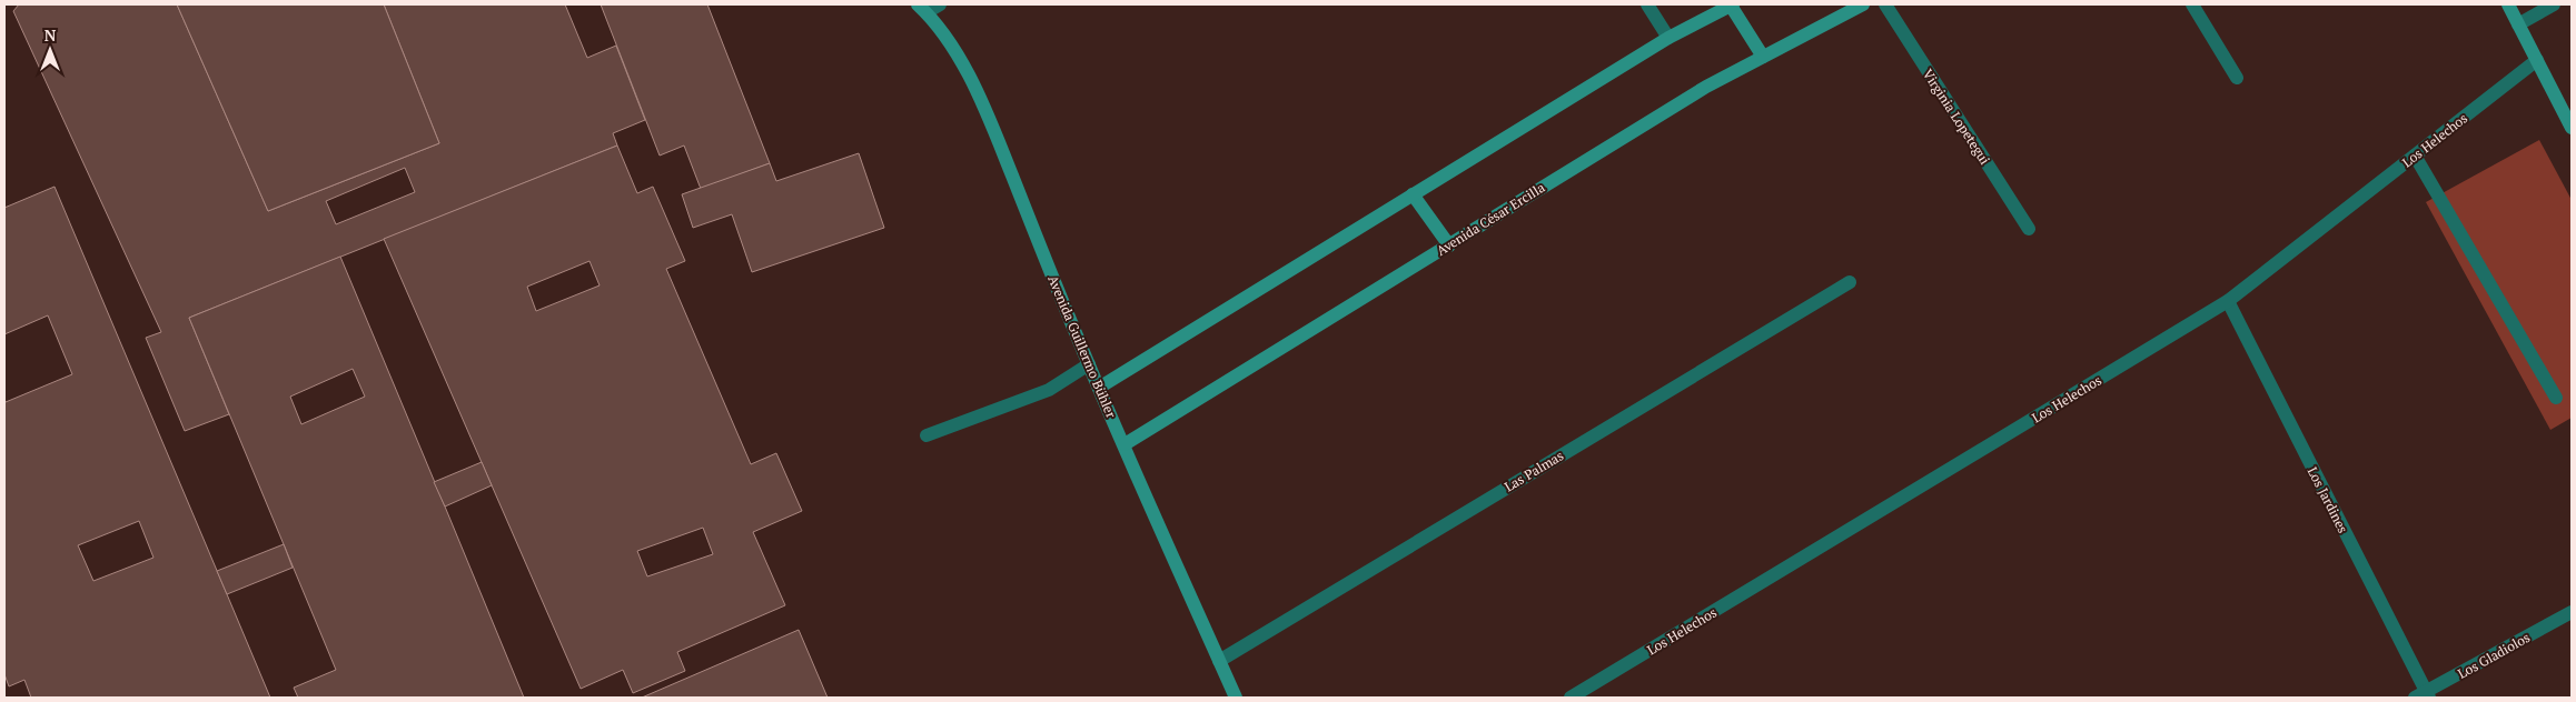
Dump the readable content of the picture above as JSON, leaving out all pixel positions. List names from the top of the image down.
{
  "streets": {
    "main road": ["Avenida César Ercilla", "Avenida Guillermo Bühler"],
    "street": [
      "Virginia Lopetegui",
      "Los Helechos",
      "Las Palmas",
      "Los Jardines",
      "Los Gladiolos"
    ]
  },
  "crossings": [
    ["Los Helechos", "Los Jardines"],
    ["Avenida César Ercilla", "Avenida Guillermo Bühler"],
    ["Avenida Guillermo Bühler", "Las Palmas"],
    ["Los Jardines", "Los Gladiolos"]
  ],
  "north": "top"
}
